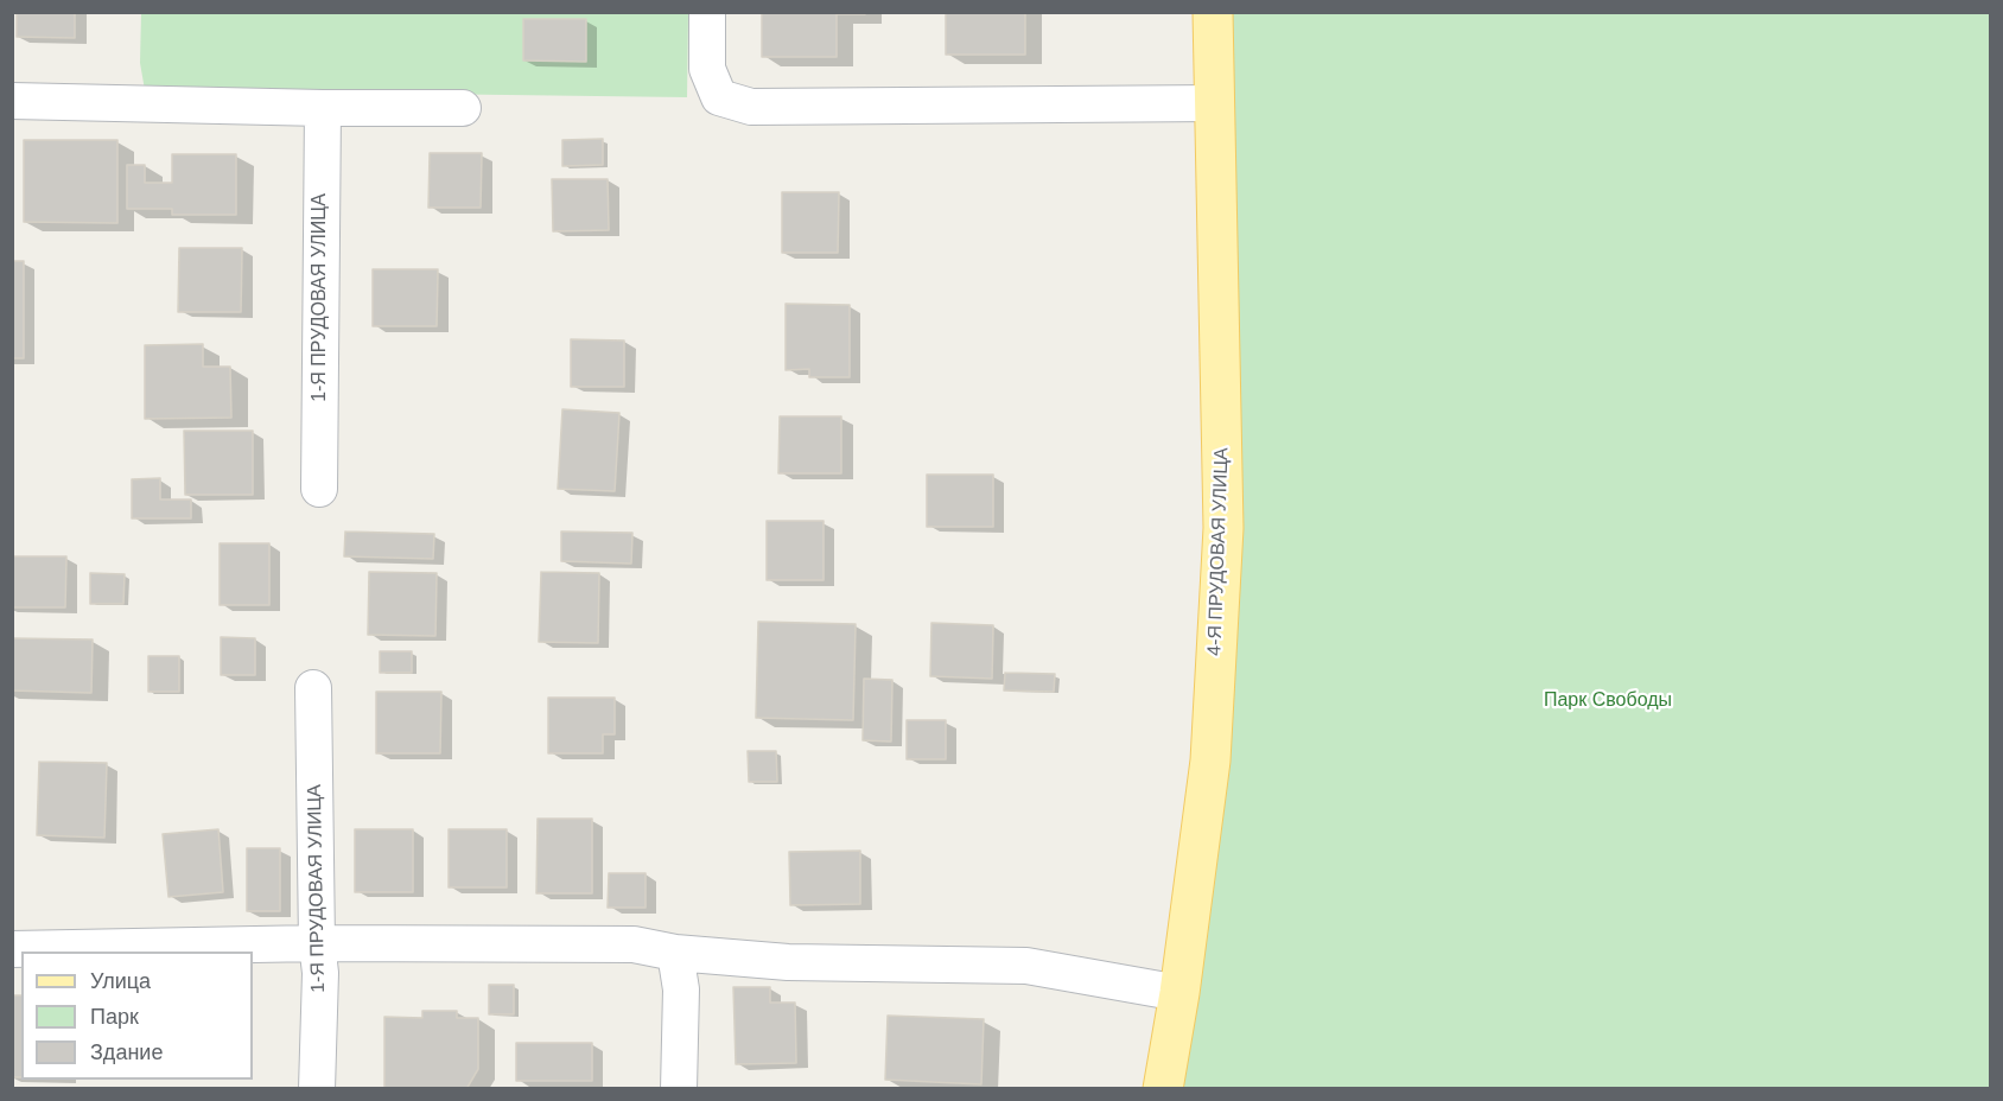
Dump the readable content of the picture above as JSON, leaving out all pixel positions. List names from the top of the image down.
{
  "streets": {
    "main road": ["4-Я ПРУДОВАЯ УЛИЦА"],
    "street": ["1-Я ПРУДОВАЯ УЛИЦА"]
  },
  "parks": ["Парк Свободы"],
  "legend": ["Улица", "Парк", "Здание"]
}
